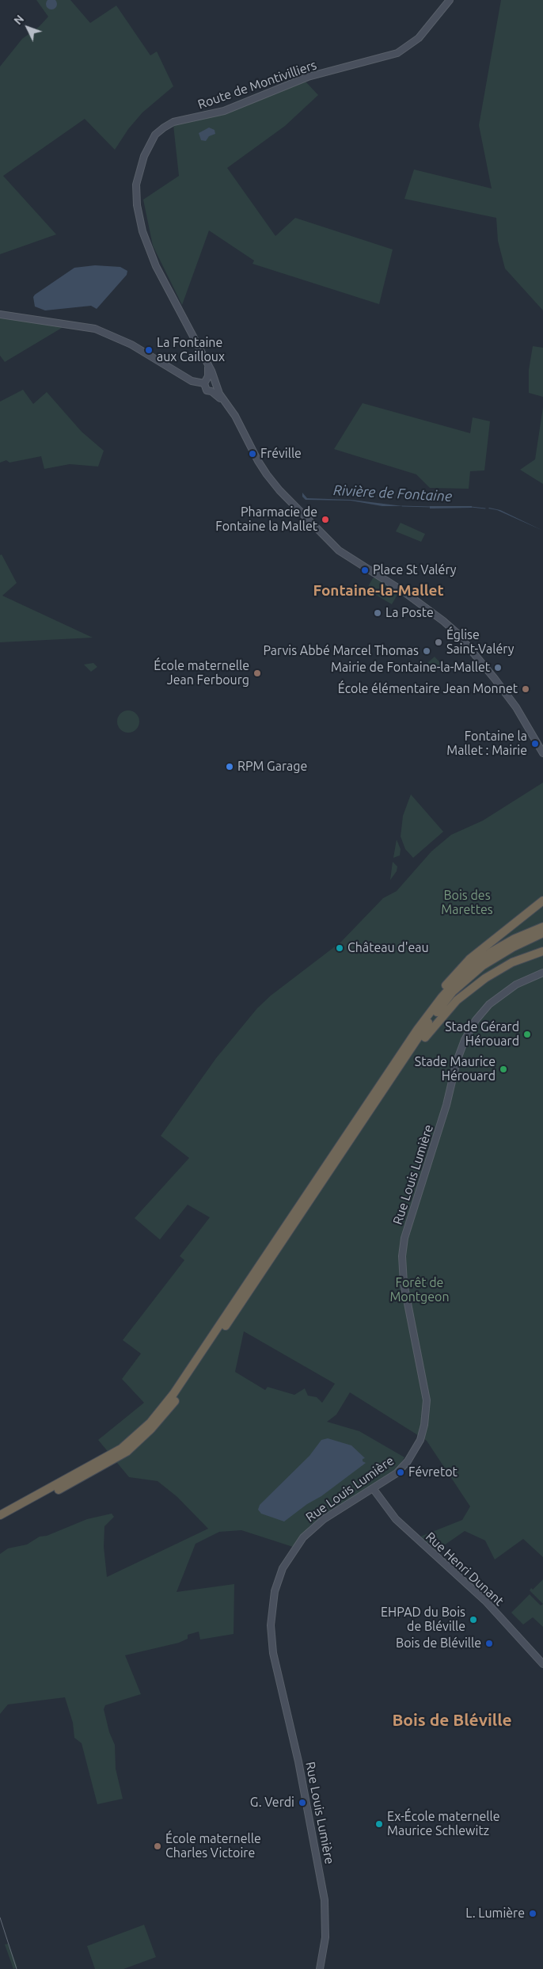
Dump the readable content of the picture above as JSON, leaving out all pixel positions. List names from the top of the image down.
{
  "streets": {
    "street": ["Route de Montivilliers", "Rue Louis Lumière", "Rue Henri Dunant"]
  },
  "crossings": [
    ["Rue Louis Lumière", "Rue Henri Dunant"]
  ],
  "districts": ["Fontaine-la-Mallet", "Bois de Bléville"],
  "water": ["Rivière de Fontaine"],
  "parks": ["Bois des Marettes", "Forêt de Montgeon"],
  "places": [
    "La Fontaine aux Cailloux",
    "Fréville",
    "Pharmacie de Fontaine la Mallet",
    "Place St Valéry",
    "La Poste",
    "Église Saint-Valéry",
    "Parvis Abbé Marcel Thomas",
    "Mairie de Fontaine-la-Mallet",
    "École maternelle Jean Ferbourg",
    "École élémentaire Jean Monnet",
    "Fontaine la Mallet : Mairie",
    "RPM Garage",
    "Château d'eau",
    "Stade Gérard Hérouard",
    "Stade Maurice Hérouard",
    "Févretot",
    "EHPAD du Bois de Bléville",
    "Bois de Bléville",
    "G. Verdi",
    "Ex-École maternelle Maurice Schlewitz",
    "École maternelle Charles Victoire",
    "L. Lumière"
  ],
  "north": "top left"
}
